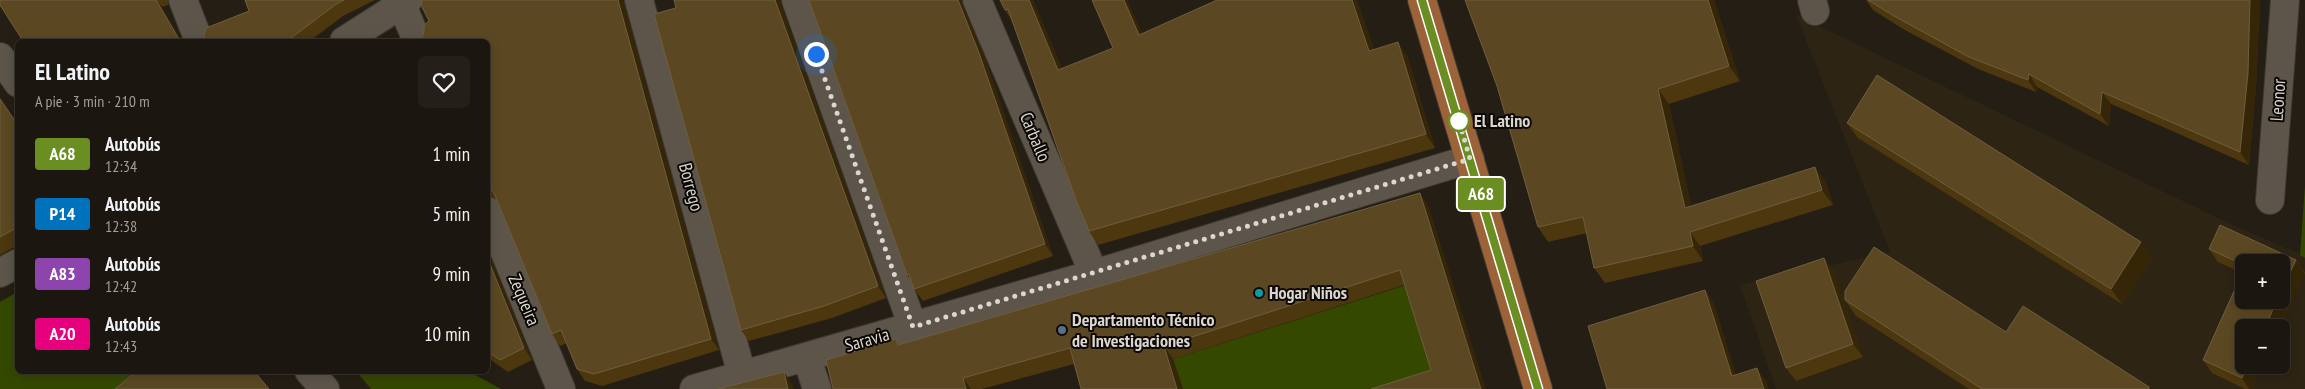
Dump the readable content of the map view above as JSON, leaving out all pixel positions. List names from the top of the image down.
{
  "streets": {
    "street": [
      "Leonor",
      "Carballo",
      "Borrego",
      "Zequeira",
      "Saravia"
    ]
  },
  "crossings": [
    ["Carballo", "Saravia"],
    ["Borrego", "Saravia"]
  ],
  "places": ["El Latino", "Hogar Niños", "Departamento Técnico de Investigaciones"],
  "lines": ["bus line A68"],
  "page": {
    "on_map": "A68",
    "heading": ["El Latino", "A pie · 3 min · 210 m"],
    "list": [
      {
        "mark": "A68",
        "name": "Autobús",
        "note": "12:34",
        "value": "1 min"
      },
      {
        "mark": "P14",
        "name": "Autobús",
        "note": "12:38",
        "value": "5 min"
      },
      {
        "mark": "A83",
        "name": "Autobús",
        "note": "12:42",
        "value": "9 min"
      },
      {
        "mark": "A20",
        "name": "Autobús",
        "note": "12:43",
        "value": "10 min"
      }
    ],
    "map_buttons": ["+", "−"]
  }
}
